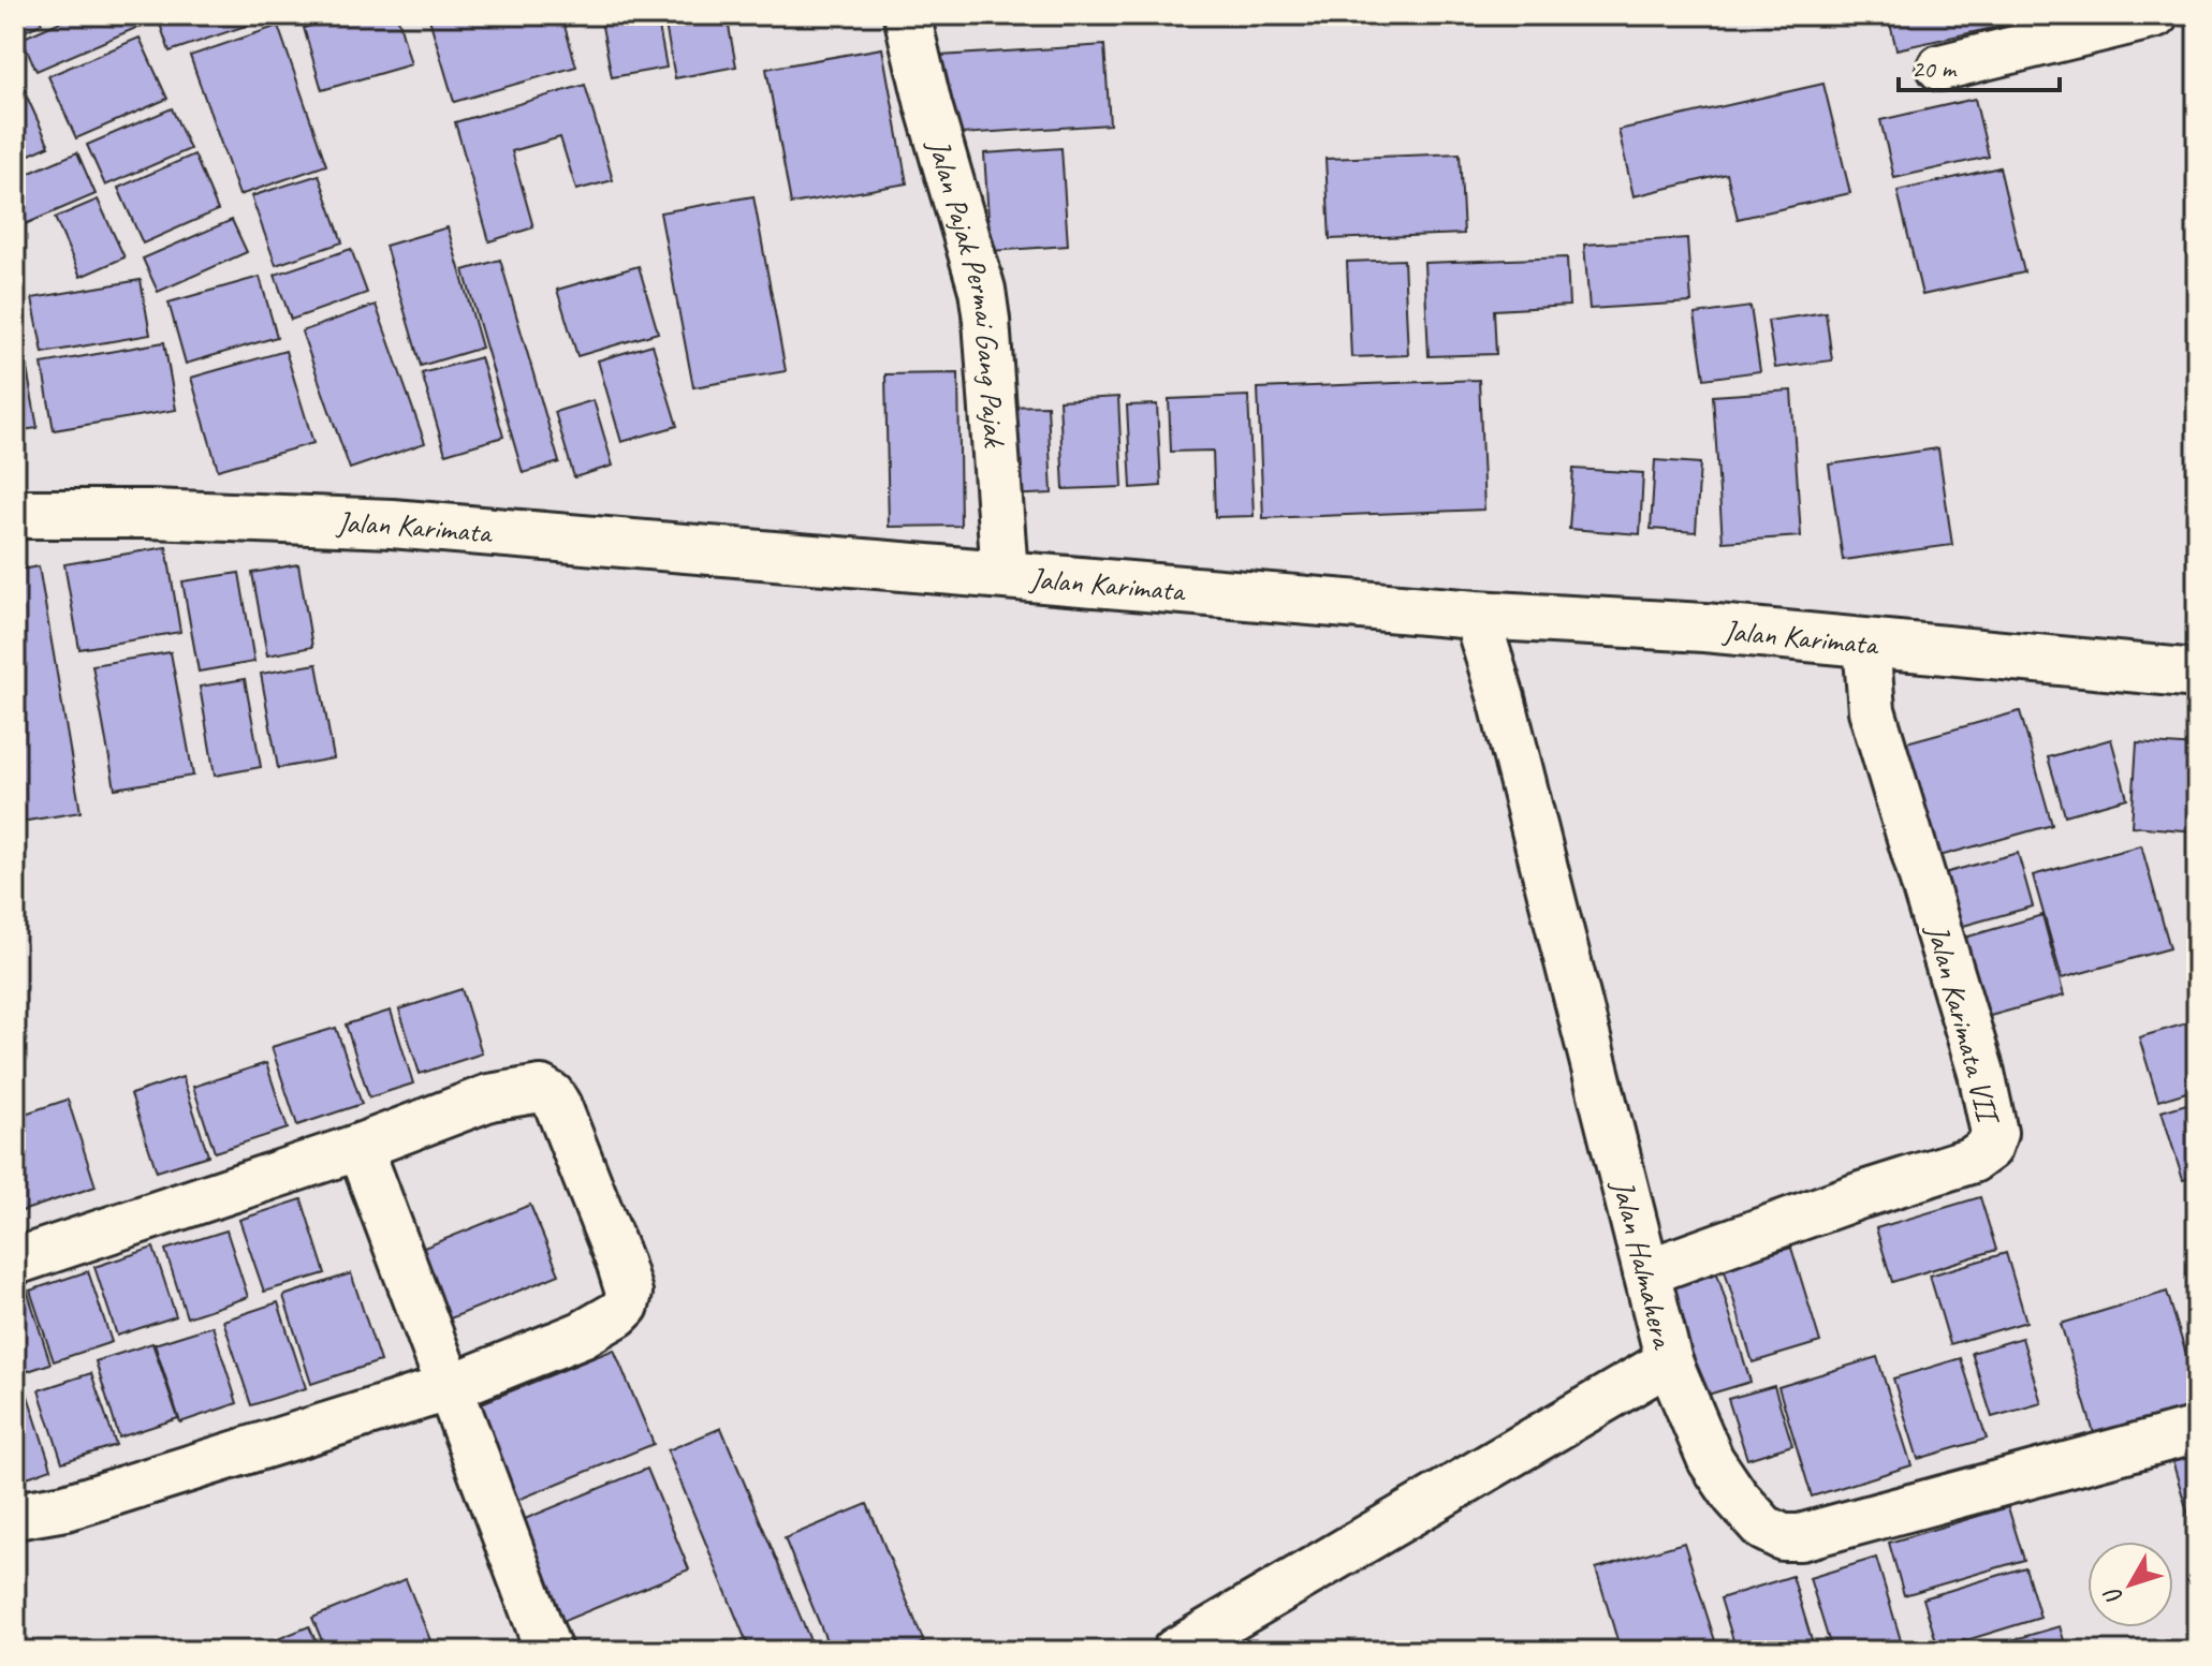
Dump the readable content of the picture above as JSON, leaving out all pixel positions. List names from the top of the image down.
{
  "streets": {
    "main road": ["Jalan Karimata"],
    "street": ["Jalan Pajak Permai Gang Pajak", "Jalan Karimata VII", "Jalan Halmahera"]
  },
  "crossings": [
    ["Jalan Pajak Permai Gang Pajak", "Jalan Karimata"],
    ["Jalan Karimata", "Jalan Karimata VII"],
    ["Jalan Karimata", "Jalan Halmahera"],
    ["Jalan Karimata VII", "Jalan Halmahera"]
  ],
  "scale_bar": "20 m",
  "north": "bottom left"
}
